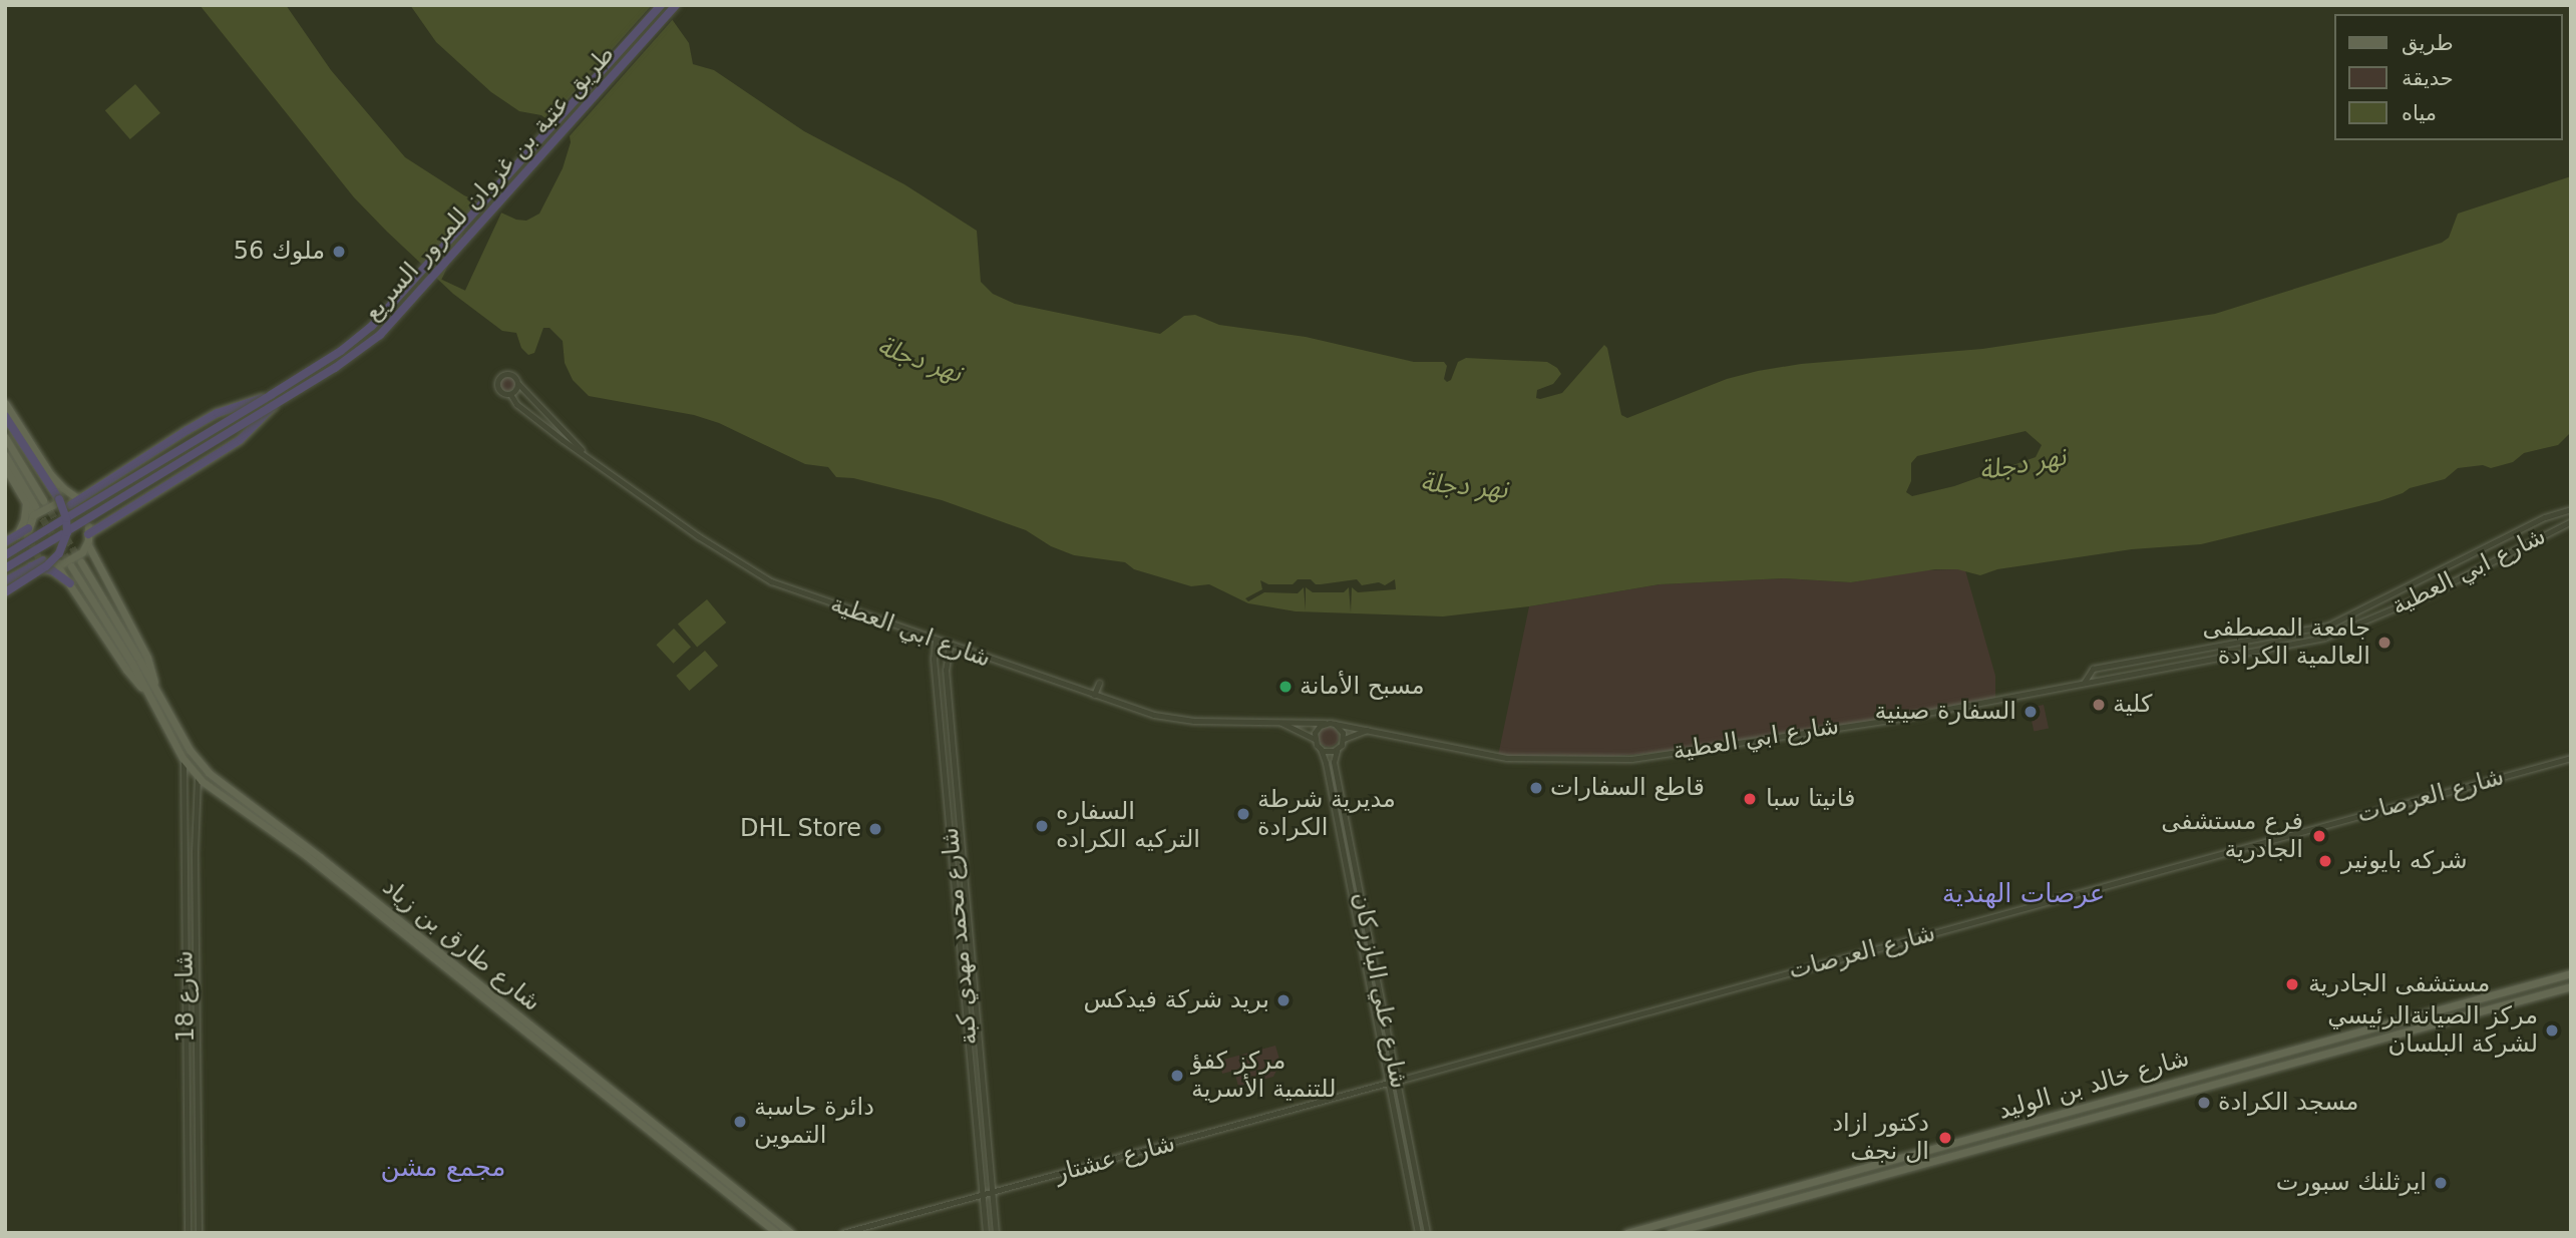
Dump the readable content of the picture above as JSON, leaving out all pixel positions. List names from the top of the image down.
{
  "streets": {
    "highway": ["طريق عتبة بن غزوان للمرور السريع"],
    "main road": ["شارع طارق بن زياد", "شارع خالد بن الوليد"],
    "street": [
      "شارع ابي العطية",
      "شارع العرصات",
      "شارع محمد مهدي كبة",
      "شارع علي البازركان",
      "شارع 18",
      "شارع عشتار"
    ]
  },
  "crossings": [
    ["شارع ابي العطية", "شارع محمد مهدي كبة"],
    ["شارع ابي العطية", "شارع علي البازركان"],
    ["شارع العرصات", "شارع علي البازركان"],
    ["شارع محمد مهدي كبة", "شارع عشتار"],
    ["شارع طارق بن زياد", "شارع 18"],
    ["شارع علي البازركان", "شارع عشتار"]
  ],
  "districts": ["عرصات الهندية", "مجمع مشن"],
  "water": ["نهر دجلة"],
  "places": [
    "ملوك 56",
    "جامعة المصطفى العالمية الكرادة",
    "مسبح الأمانة",
    "كلية",
    "السفارة صينية",
    "قاطع السفارات",
    "فانيتا سبا",
    "مديرية شرطة الكرادة",
    "السفاره التركيه الكراده",
    "DHL Store",
    "فرع مستشفى الجادرية",
    "شركه بايونير",
    "مستشفى الجادرية",
    "بريد شركة فيدكس",
    "مركز الصيانةالرئيسي لشركة البلسان",
    "مركز كفؤ للتنمية الأسرية",
    "مسجد الكرادة",
    "دائرة حاسبة التموين",
    "دكتور ازاد ال نجف",
    "ايرثلنك سبورت"
  ],
  "legend": ["طريق", "حديقة", "مياه"]
}
